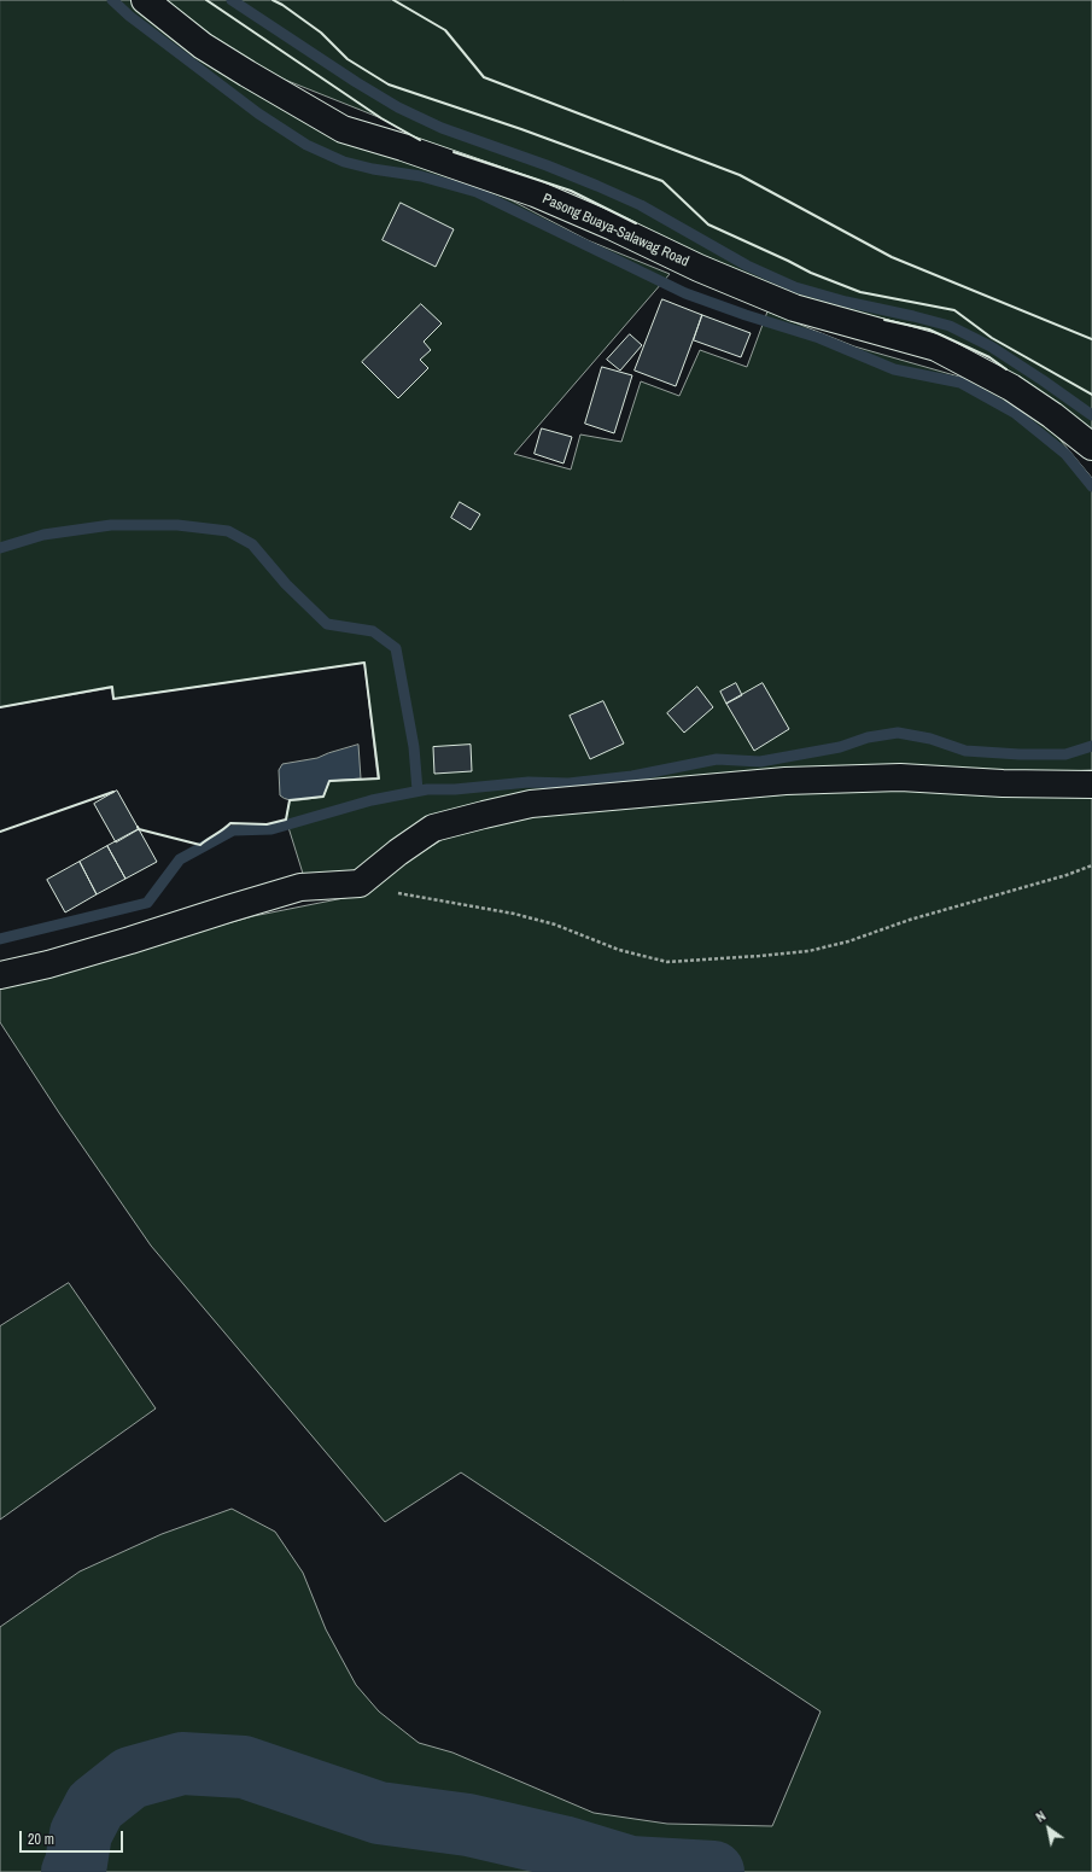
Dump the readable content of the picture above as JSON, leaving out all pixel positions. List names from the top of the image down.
{
  "streets": {
    "street": ["Pasong Buaya-Salawag Road"]
  },
  "scale_bar": "20 m",
  "north": "top left"
}
